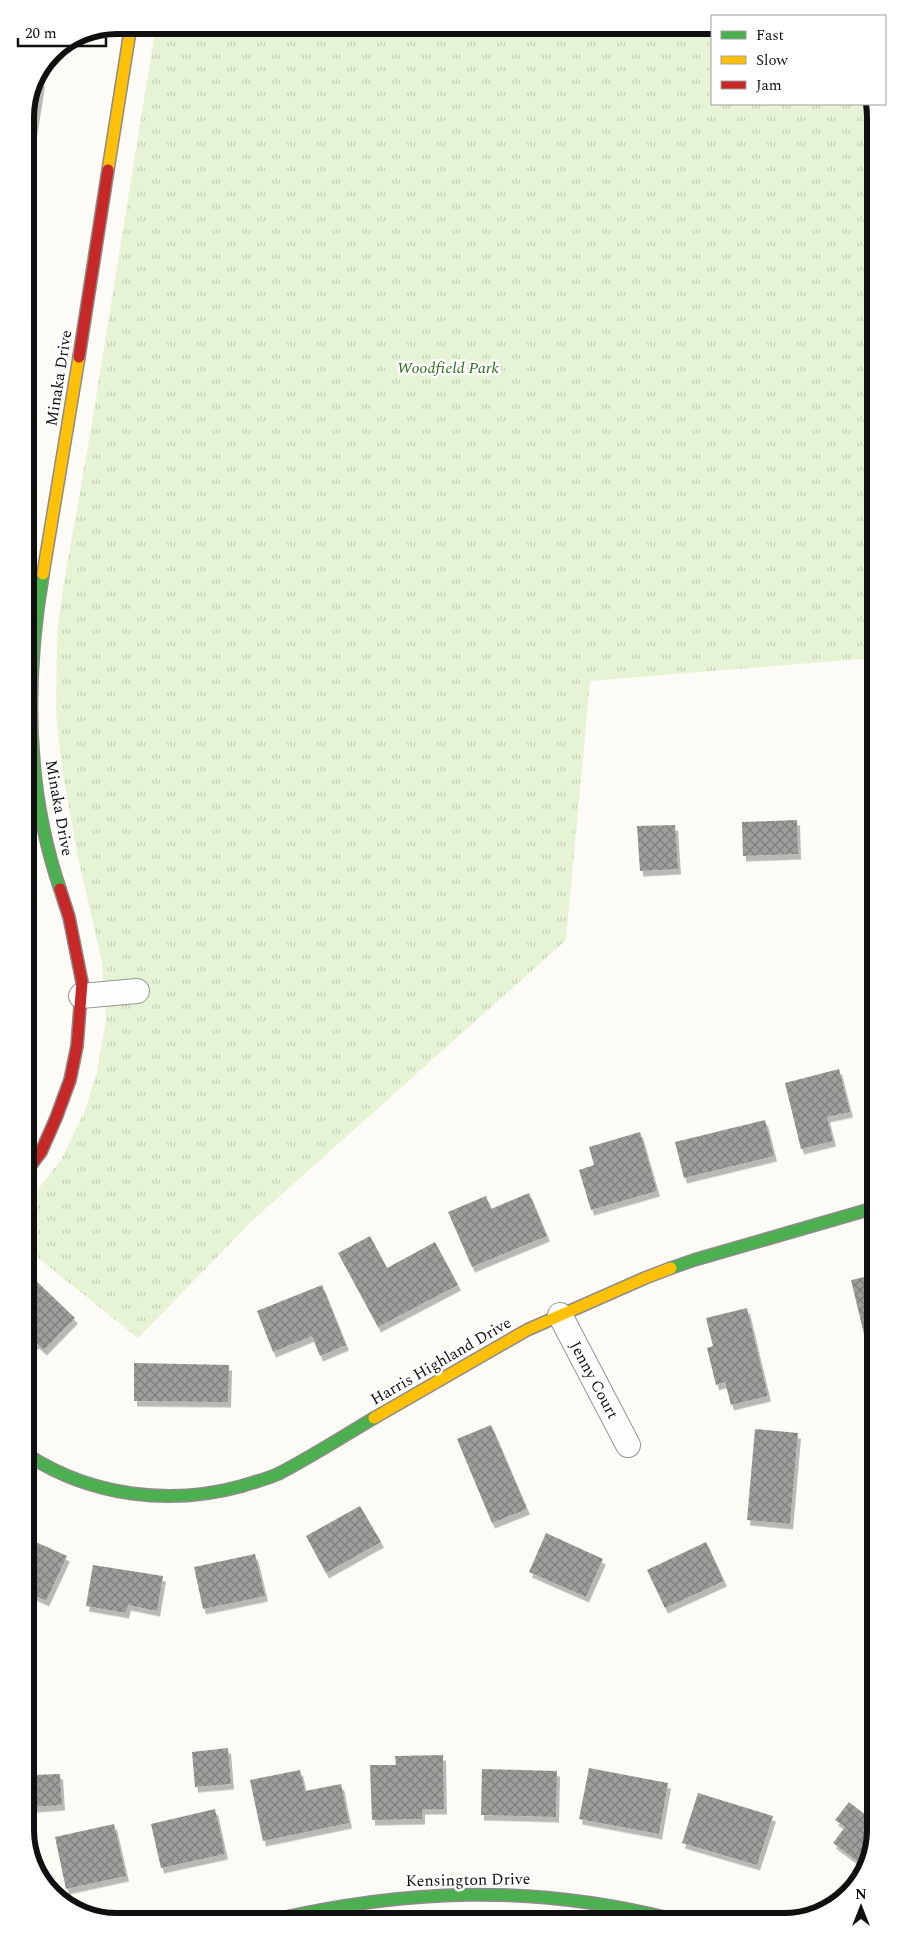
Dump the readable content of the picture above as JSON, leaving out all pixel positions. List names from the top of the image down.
{
  "streets": {
    "street": [
      "Minaka Drive",
      "Harris Highland Drive",
      "Jenny Court",
      "Kensington Drive"
    ]
  },
  "crossings": [
    ["Harris Highland Drive", "Jenny Court"]
  ],
  "parks": ["Woodfield Park"],
  "legend": ["Fast", "Slow", "Jam"],
  "scale_bar": "20 m",
  "north": "top"
}
